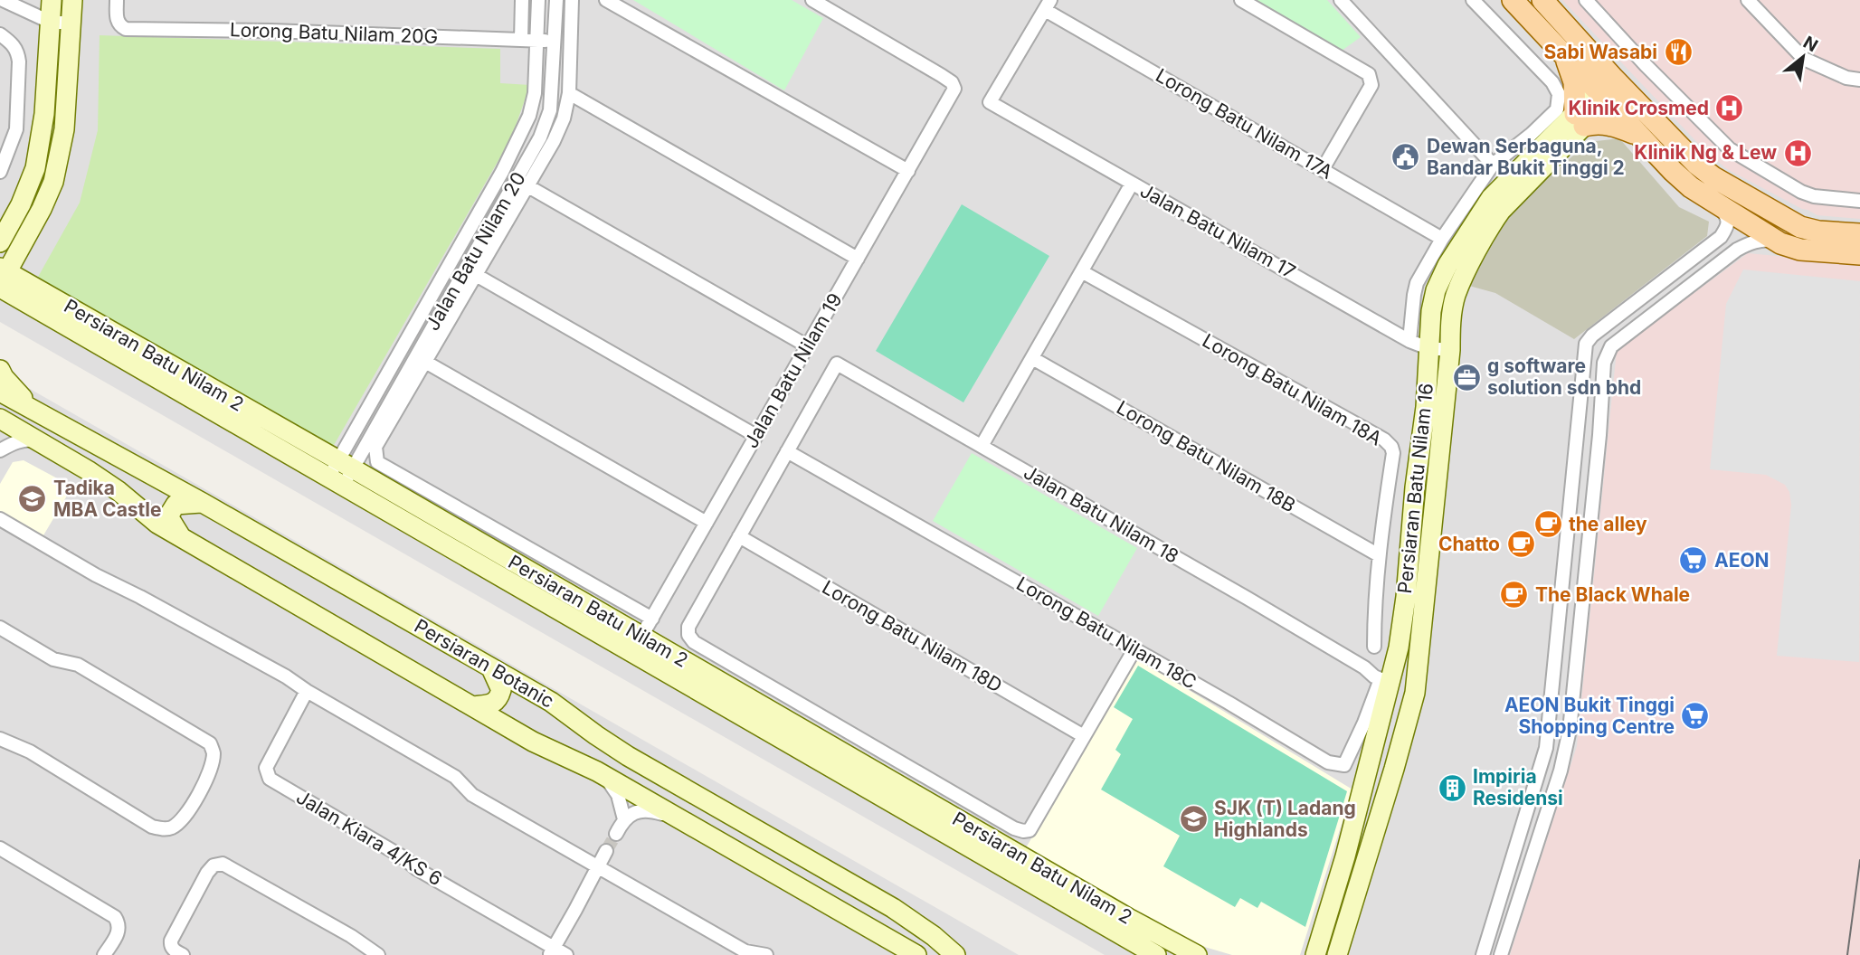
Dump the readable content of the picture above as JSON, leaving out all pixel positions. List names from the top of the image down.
{
  "streets": {
    "street": [
      "Lorong Batu Nilam 20G",
      "Lorong Batu Nilam 17A",
      "Jalan Batu Nilam 17",
      "Jalan Batu Nilam 20",
      "Persiaran Batu Nilam 2",
      "Jalan Batu Nilam 19",
      "Lorong Batu Nilam 18A",
      "Lorong Batu Nilam 18B",
      "Persiaran Batu Nilam 16",
      "Jalan Batu Nilam 18",
      "Lorong Batu Nilam 18C",
      "Lorong Batu Nilam 18D",
      "Persiaran Botanic",
      "Jalan Kiara 4/KS 6"
    ]
  },
  "crossings": [
    ["Lorong Batu Nilam 20G", "Jalan Batu Nilam 20"],
    ["Lorong Batu Nilam 17A", "Jalan Batu Nilam 17"],
    ["Jalan Batu Nilam 17", "Persiaran Batu Nilam 16"],
    ["Jalan Batu Nilam 20", "Persiaran Batu Nilam 2"],
    ["Persiaran Batu Nilam 2", "Jalan Batu Nilam 19"],
    ["Lorong Batu Nilam 18A", "Lorong Batu Nilam 18B"],
    ["Persiaran Batu Nilam 16", "Jalan Batu Nilam 18"],
    ["Persiaran Batu Nilam 16", "Lorong Batu Nilam 18C"],
    ["Jalan Batu Nilam 18", "Lorong Batu Nilam 18C"]
  ],
  "places": {
    "restaurant": ["Sabi Wasabi"],
    "hospital": ["Klinik Crosmed", "Klinik Ng & Lew"],
    "public building": ["Dewan Serbaguna, Bandar Bukit Tinggi 2"],
    "office": ["g software solution sdn bhd"],
    "school or university": ["Tadika MBA Castle", "SJK (T) Ladang Highlands"],
    "cafe": ["the alley", "Chatto", "The Black Whale"],
    "supermarket": ["AEON", "AEON Bukit Tinggi Shopping Centre"],
    "building": ["Impiria Residensi"]
  },
  "north": "top right"
}
